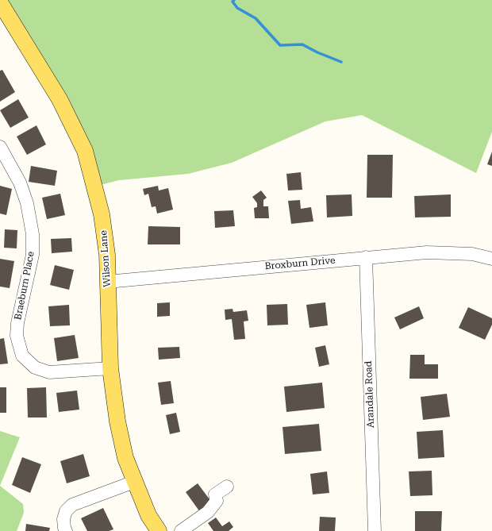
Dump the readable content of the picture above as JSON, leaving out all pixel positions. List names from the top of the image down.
{
  "streets": {
    "main road": ["Wilson Lane"],
    "street": ["Broxburn Drive", "Braeburn Place", "Arandale Road"]
  },
  "crossings": [
    ["Wilson Lane", "Broxburn Drive"],
    ["Wilson Lane", "Braeburn Place"],
    ["Broxburn Drive", "Arandale Road"]
  ]
}
